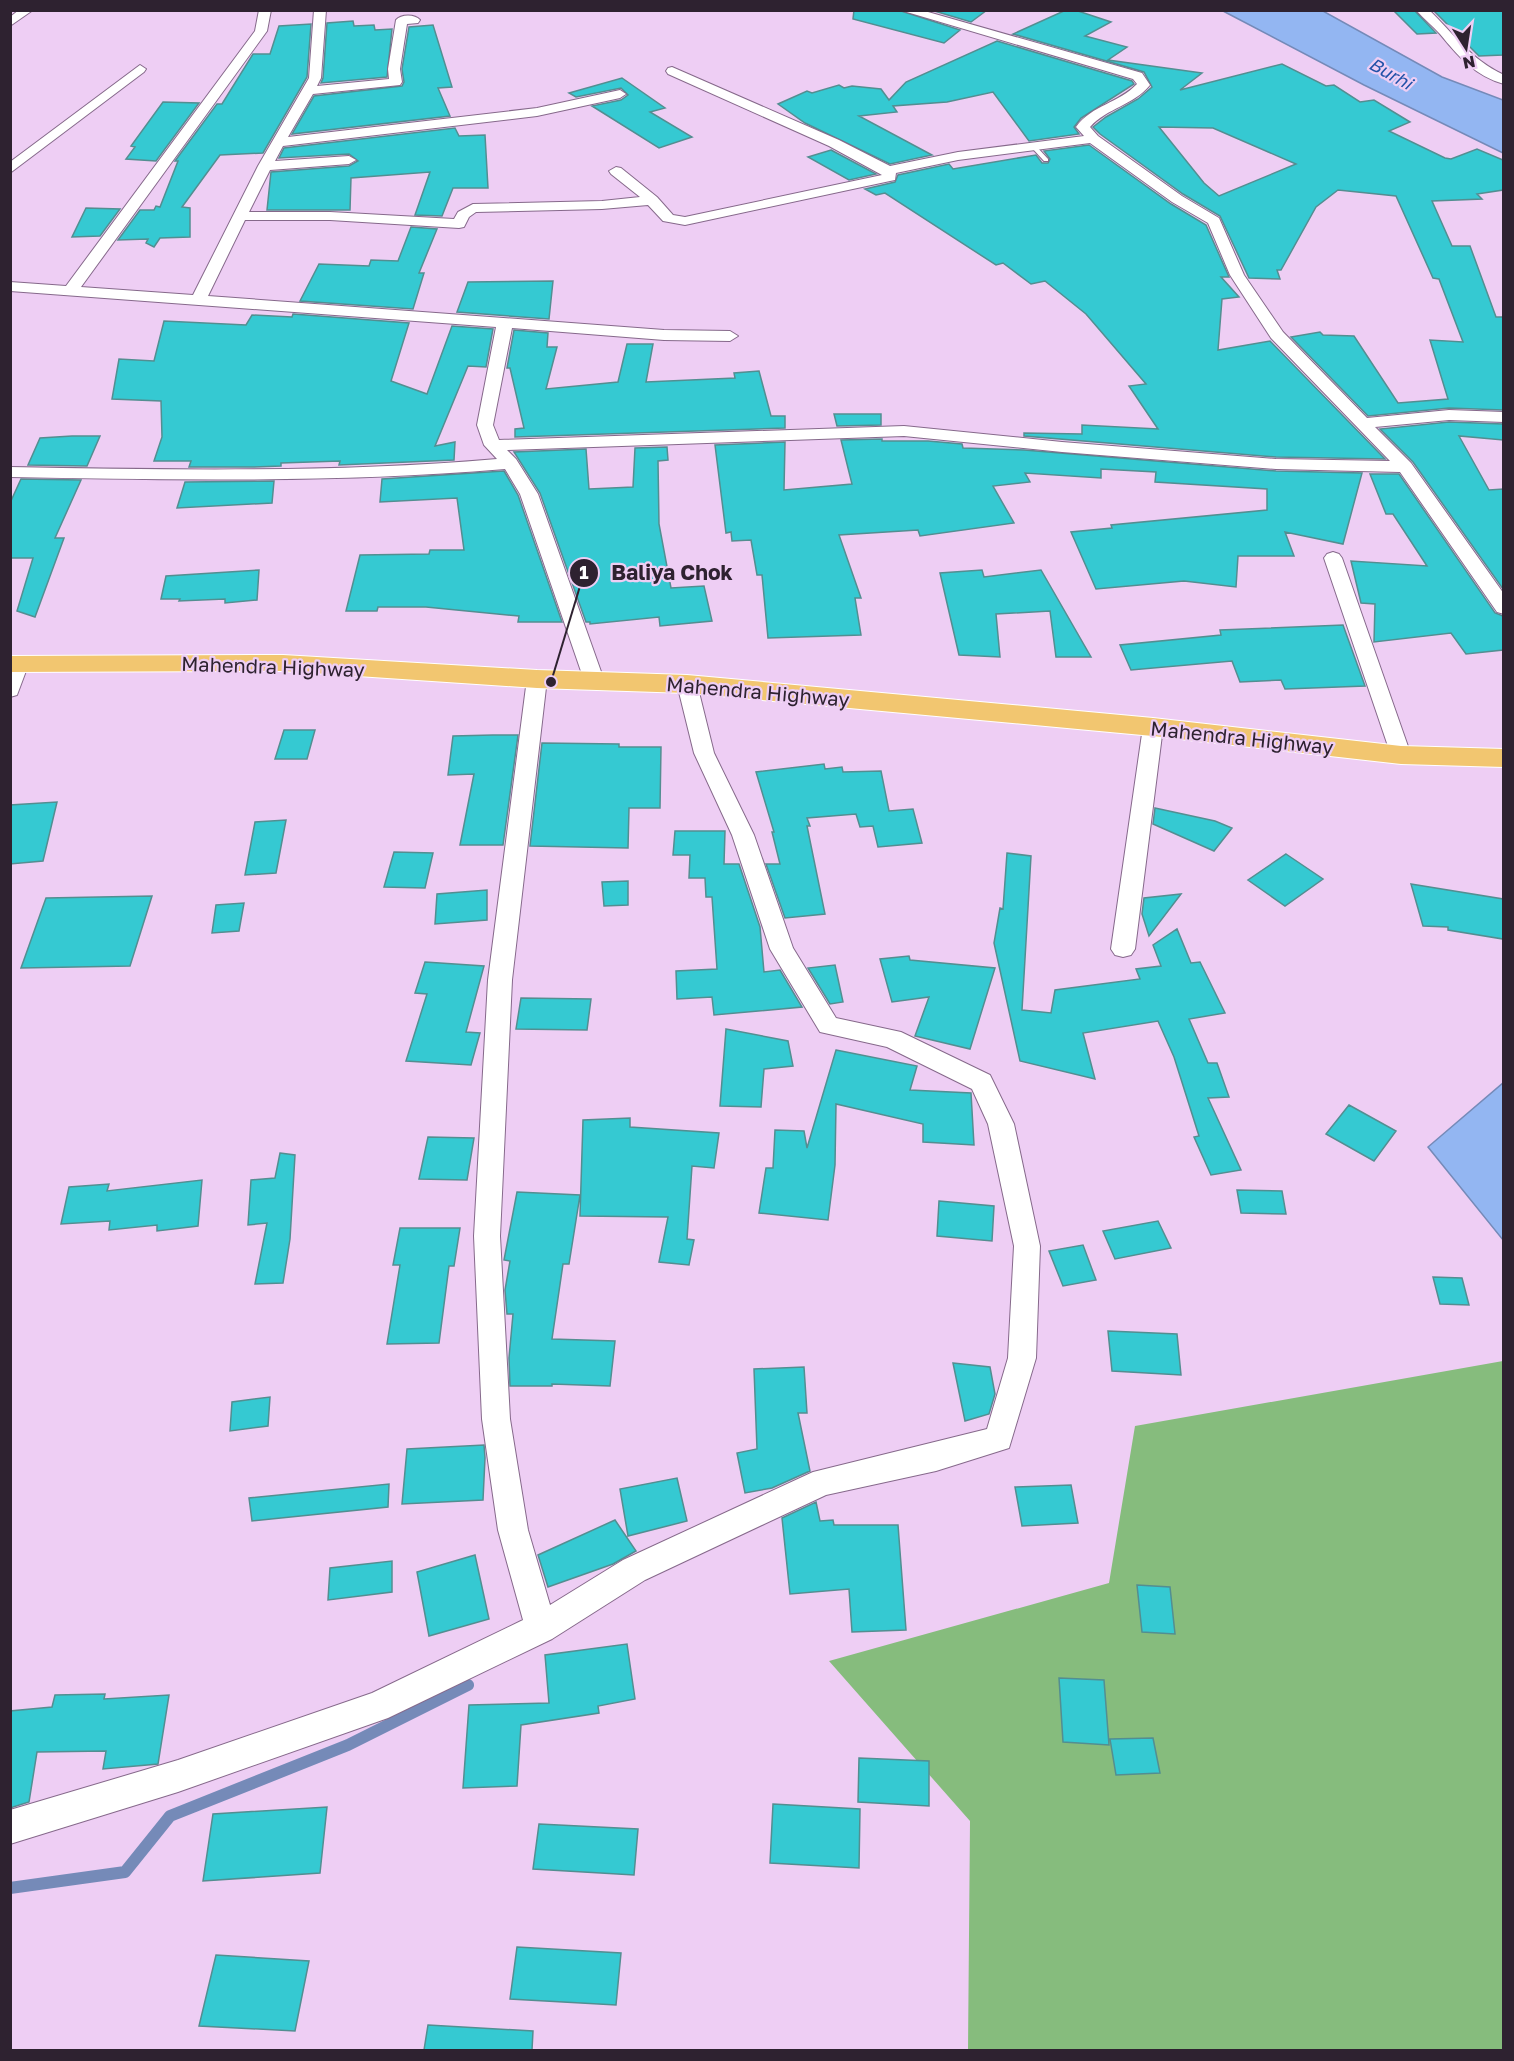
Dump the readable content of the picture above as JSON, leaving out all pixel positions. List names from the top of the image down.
{
  "streets": {
    "highway": ["Mahendra Highway"]
  },
  "water": ["Burhi"],
  "places": ["Baliya Chok"],
  "north": "bottom"
}
